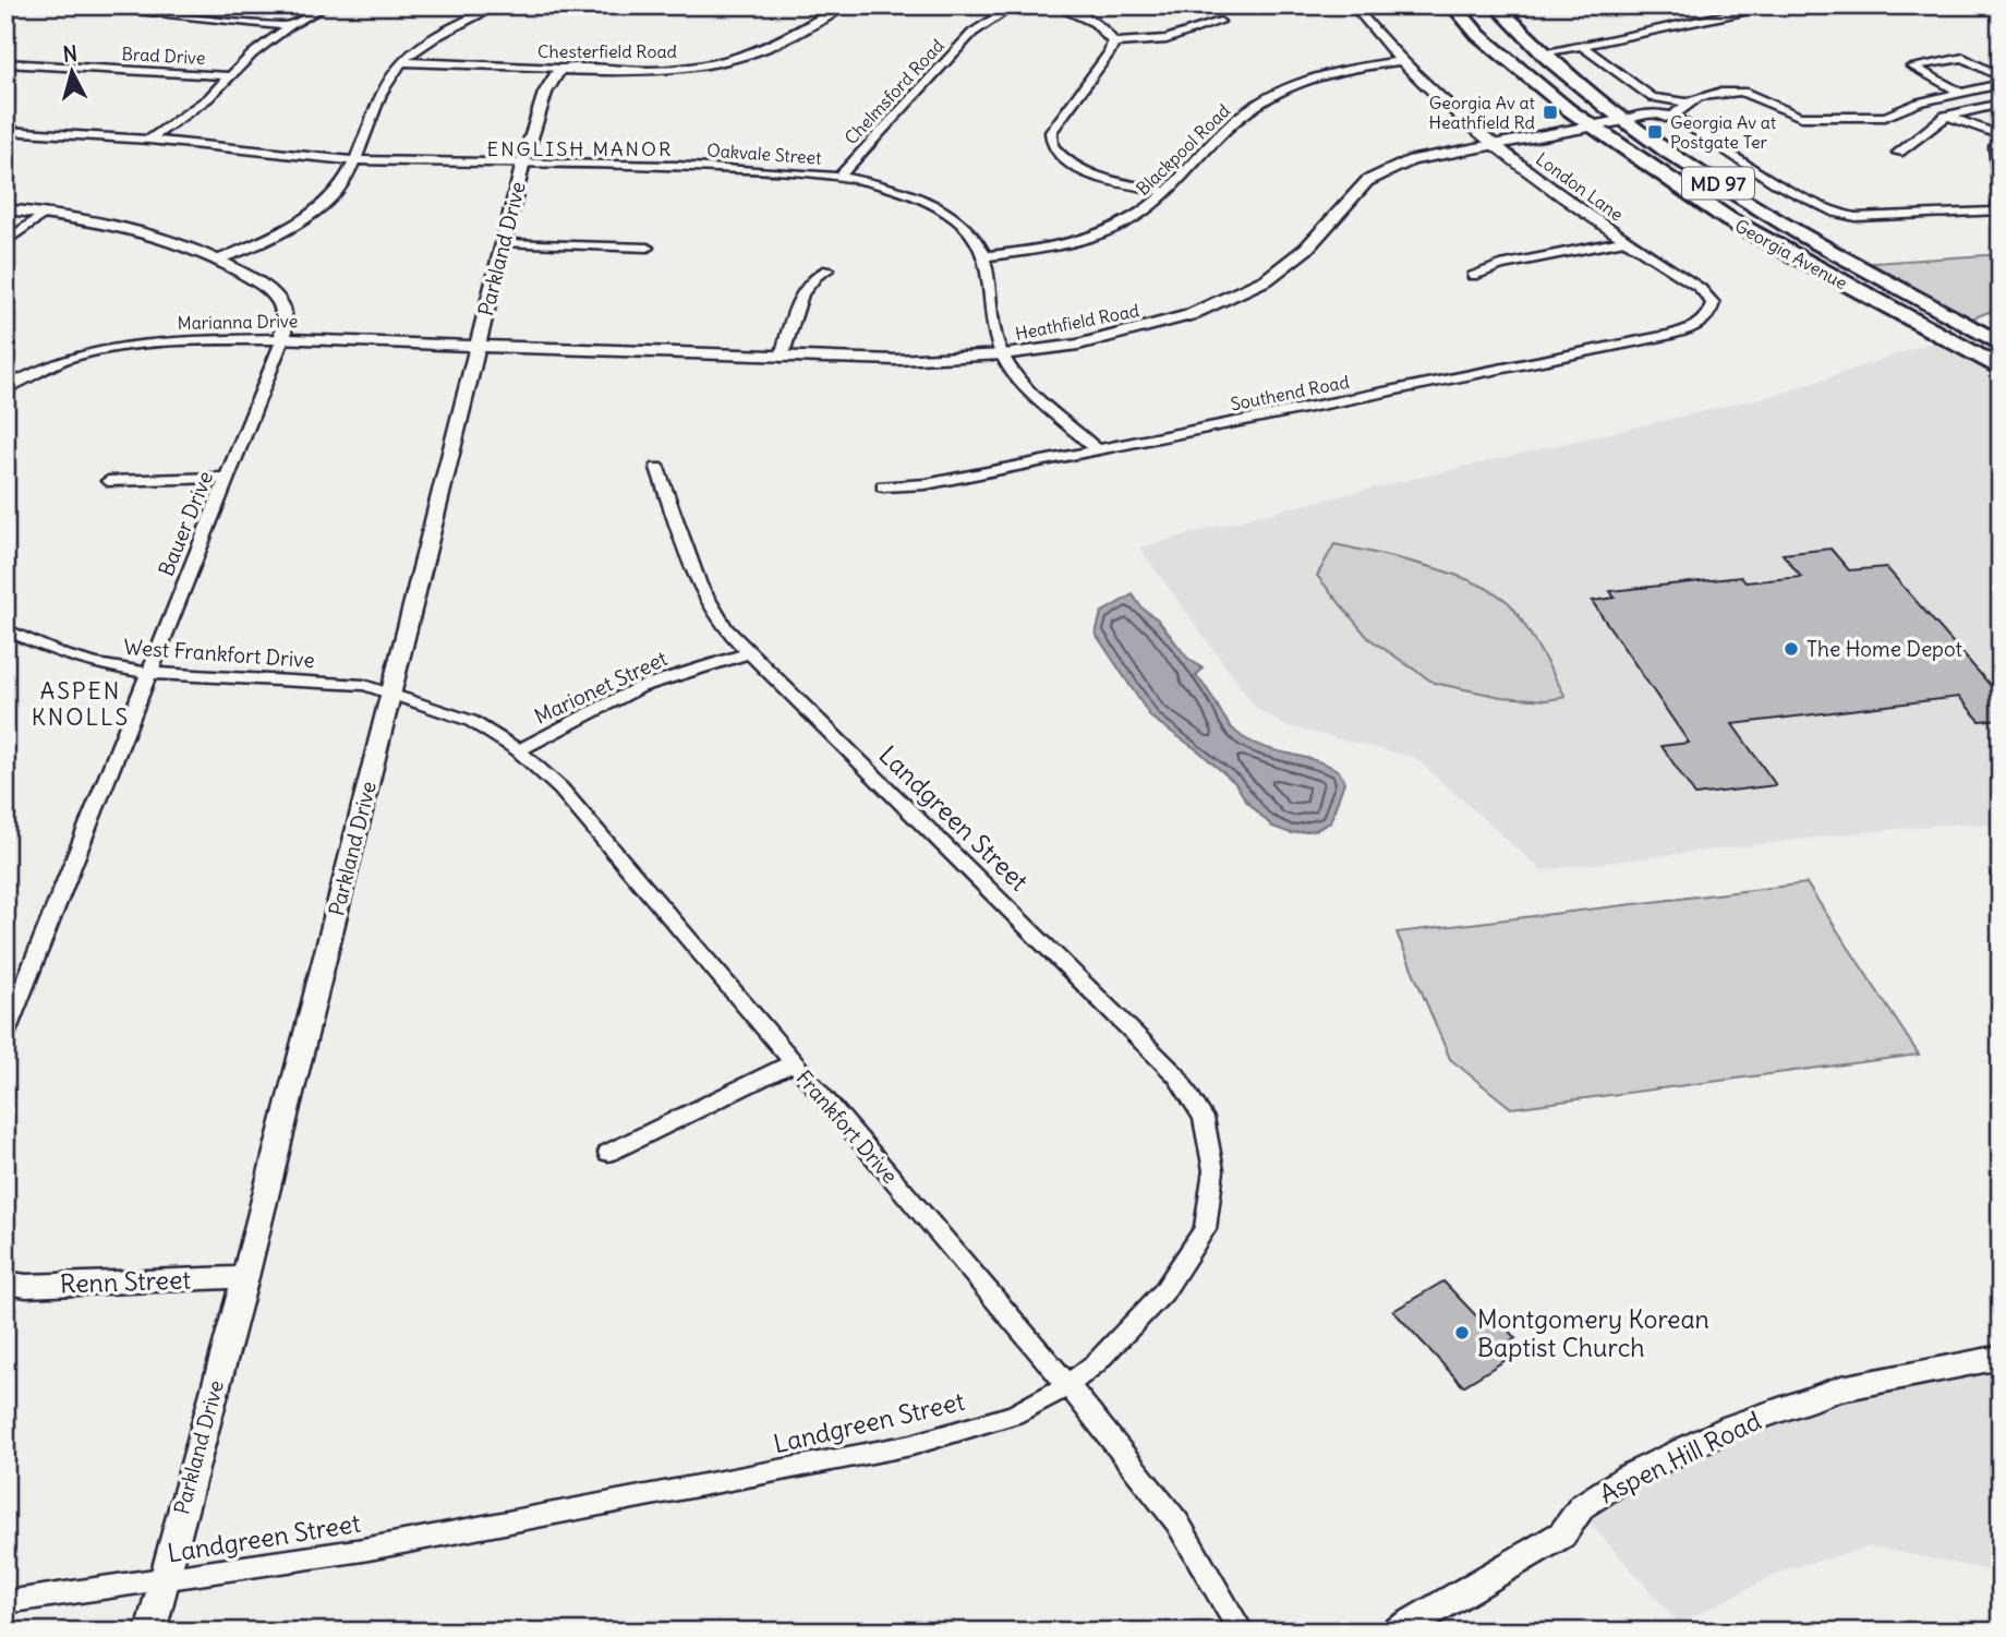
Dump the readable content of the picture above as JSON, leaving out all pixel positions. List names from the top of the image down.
{
  "streets": {
    "main road": ["MD 97", "Georgia Avenue"],
    "street": [
      "Chesterfield Road",
      "Brad Drive",
      "Chelmsford Road",
      "Blackpool Road",
      "Oakvale Street",
      "London Lane",
      "Parkland Drive",
      "Marianna Drive",
      "Heathfield Road",
      "Southend Road",
      "Bauer Drive",
      "West Frankfort Drive",
      "Marionet Street",
      "Landgreen Street",
      "Frankfort Drive",
      "Renn Street",
      "Aspen Hill Road"
    ]
  },
  "crossings": [
    ["Chesterfield Road", "Parkland Drive"],
    ["Chelmsford Road", "Oakvale Street"],
    ["Blackpool Road", "Oakvale Street"],
    ["Blackpool Road", "London Lane"],
    ["Oakvale Street", "Parkland Drive"],
    ["Oakvale Street", "Heathfield Road"],
    ["Oakvale Street", "Southend Road"],
    ["London Lane", "Heathfield Road"],
    ["London Lane", "Southend Road"],
    ["Parkland Drive", "Marianna Drive"],
    ["Parkland Drive", "Heathfield Road"],
    ["Parkland Drive", "West Frankfort Drive"],
    ["Parkland Drive", "Landgreen Street"],
    ["Parkland Drive", "Frankfort Drive"],
    ["Parkland Drive", "Renn Street"],
    ["Georgia Avenue", "Heathfield Road"],
    ["Marianna Drive", "Heathfield Road"],
    ["Marianna Drive", "Bauer Drive"],
    ["Bauer Drive", "West Frankfort Drive"],
    ["West Frankfort Drive", "Frankfort Drive"],
    ["Marionet Street", "Landgreen Street"],
    ["Marionet Street", "Frankfort Drive"],
    ["Landgreen Street", "Frankfort Drive"]
  ],
  "districts": ["ENGLISH MANOR", "ASPEN KNOLLS"],
  "places": {
    "transit": ["Georgia Av at Heathfield Rd", "Georgia Av at Postgate Ter"],
    "other": ["The Home Depot", "Montgomery Korean Baptist Church"]
  },
  "north": "top"
}
